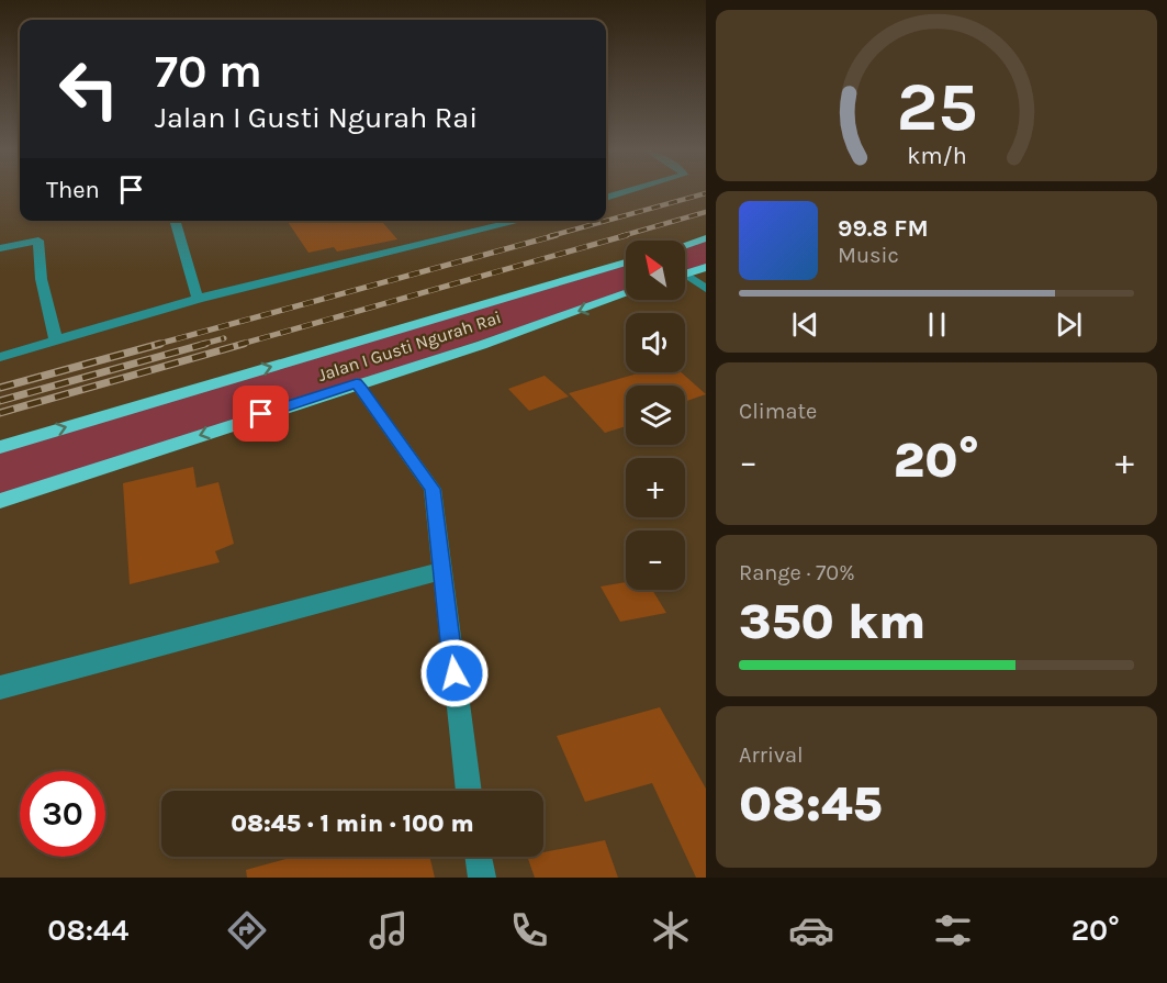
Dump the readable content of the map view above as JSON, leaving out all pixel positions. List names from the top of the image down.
{
  "streets": {
    "main road": ["Jalan I Gusti Ngurah Rai"]
  },
  "north": "top left",
  "page": {
    "turn": ["70 m", "Jalan I Gusti Ngurah Rai"],
    "then": "Then",
    "song": ["99.8 FM", "Music"],
    "map_buttons": ["+", "−"],
    "tile": [
      "Climate",
      ["Range · 70%", "350 km"],
      ["Arrival", "08:45"]
    ],
    "heat": ["−", "20°", "+"],
    "limit": "30",
    "trip": "08:45 · 1 min · 100 m",
    "tabs": ["08:44", "20°"],
    "gauge": ["25", "km/h"]
  }
}
